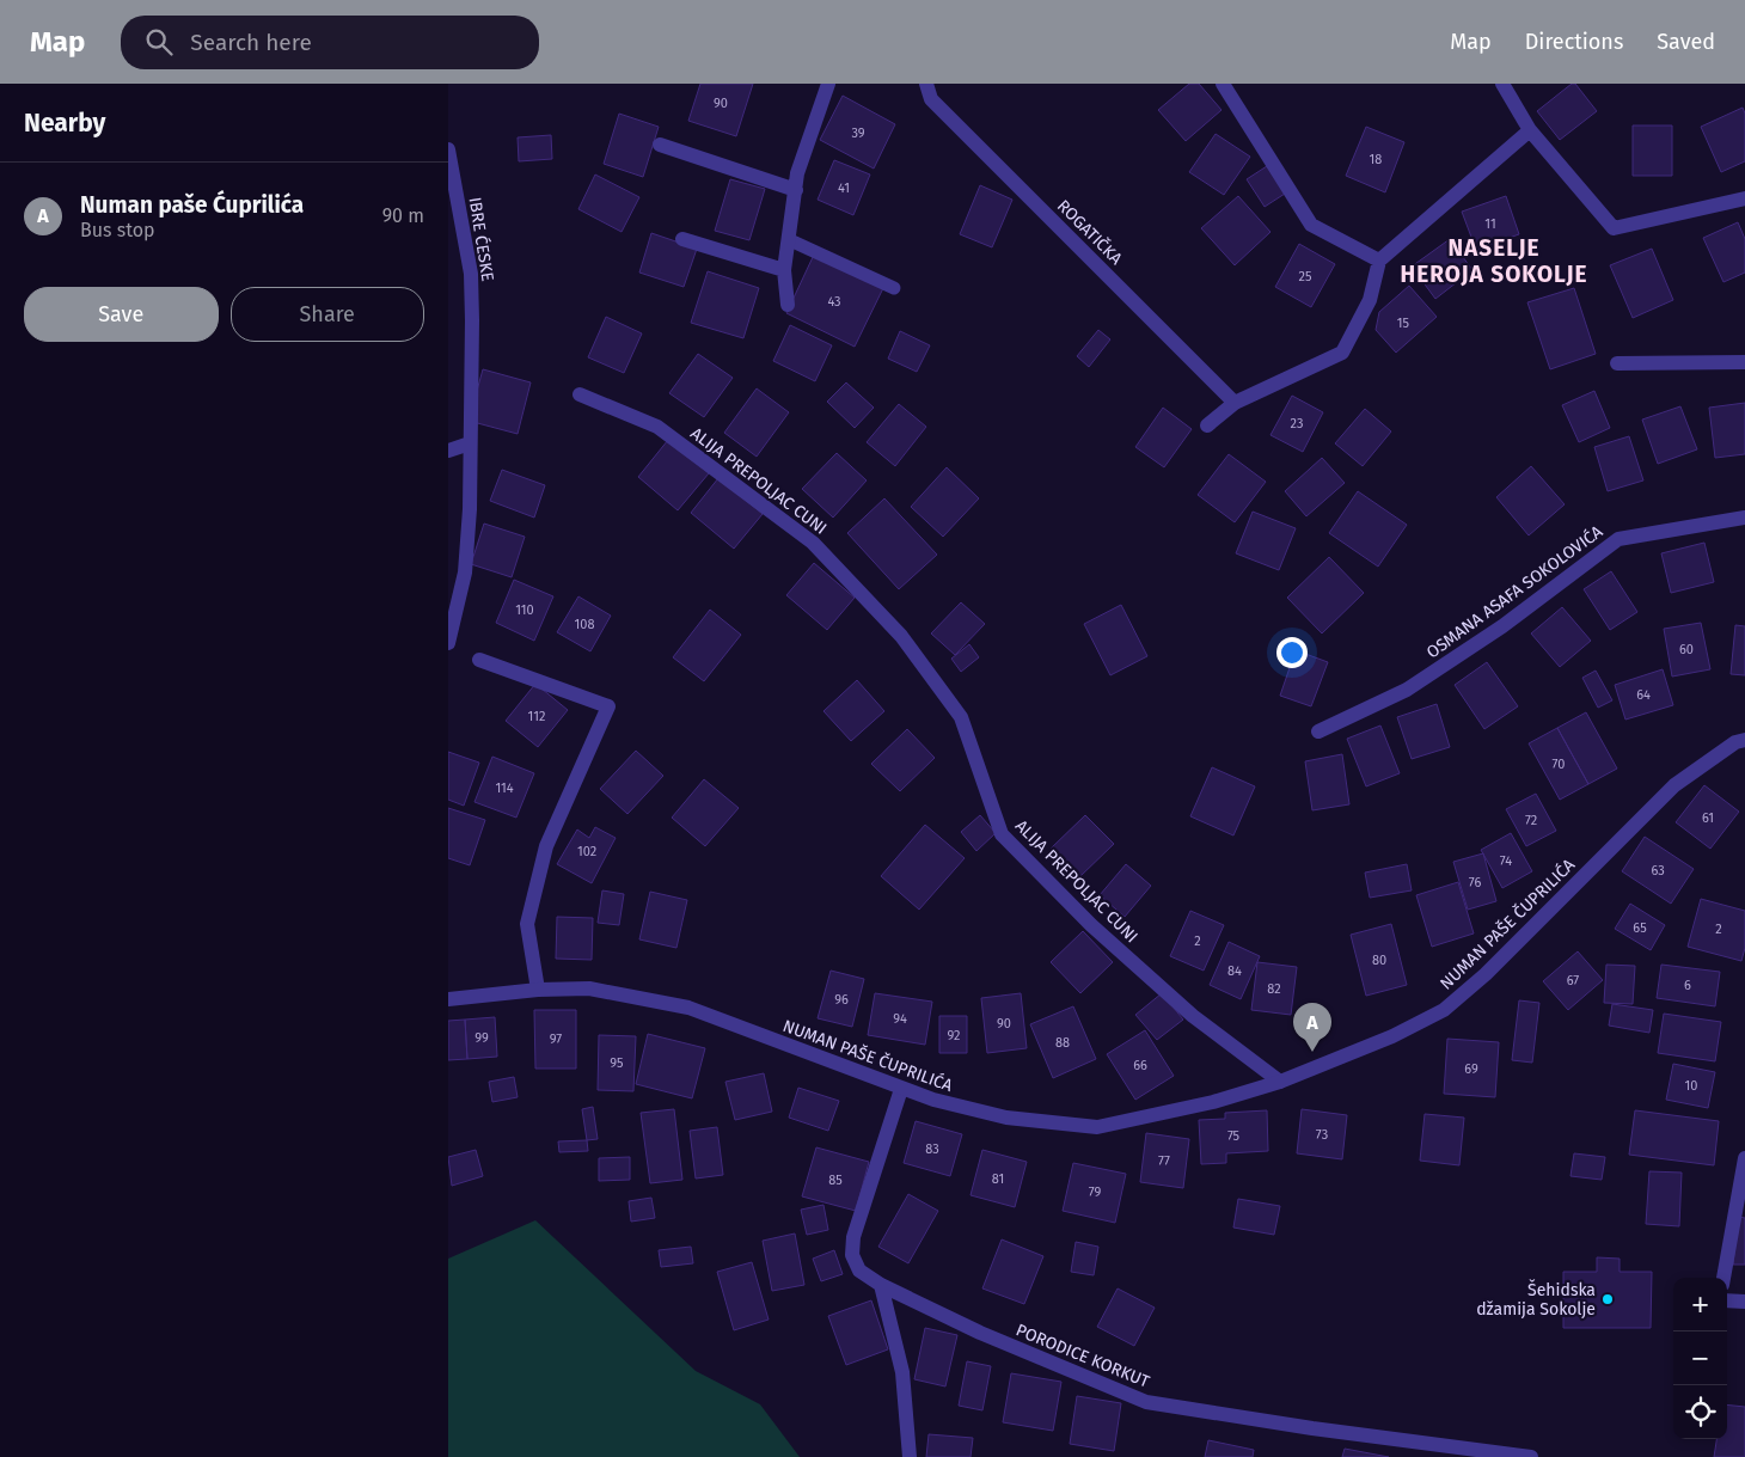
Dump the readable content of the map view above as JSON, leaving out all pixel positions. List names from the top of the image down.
{
  "streets": {
    "street": [
      "ROGATIČKA",
      "IBRE ĆESKE",
      "ALIJA PREPOLJAC CUNI",
      "OSMANA ASAFA SOKOLOVIĆA",
      "NUMAN PAŠE ČUPRILIĆA",
      "PORODICE KORKUT"
    ]
  },
  "crossings": [
    ["ALIJA PREPOLJAC CUNI", "NUMAN PAŠE ČUPRILIĆA"],
    ["NUMAN PAŠE ČUPRILIĆA", "PORODICE KORKUT"]
  ],
  "districts": ["NASELJE HEROJA SOKOLJE"],
  "places": ["Šehidska džamija Sokolje"],
  "house_numbers": [
    "90",
    "39",
    "18",
    "41",
    "11",
    "25",
    "43",
    "15",
    "23",
    "110",
    "108",
    "60",
    "64",
    "112",
    "70",
    "114",
    "61",
    "72",
    "102",
    "74",
    "63",
    "76",
    "65",
    "2",
    "2",
    "80",
    "84",
    "67",
    "6",
    "82",
    "96",
    "94",
    "90",
    "92",
    "99",
    "97",
    "88",
    "95",
    "66",
    "69",
    "10",
    "73",
    "75",
    "83",
    "77",
    "81",
    "85",
    "79"
  ],
  "page": {
    "header": "Map",
    "search": "Search here",
    "nav": ["Map", "Directions", "Saved"],
    "heading": "Nearby",
    "list": [
      {
        "mark": "A",
        "name": "Numan paše Ćuprilića",
        "note": "Bus stop",
        "value": "90 m"
      }
    ],
    "buttons": ["Save", "Share"],
    "pins": "A",
    "map_buttons": ["+", "−"]
  }
}
